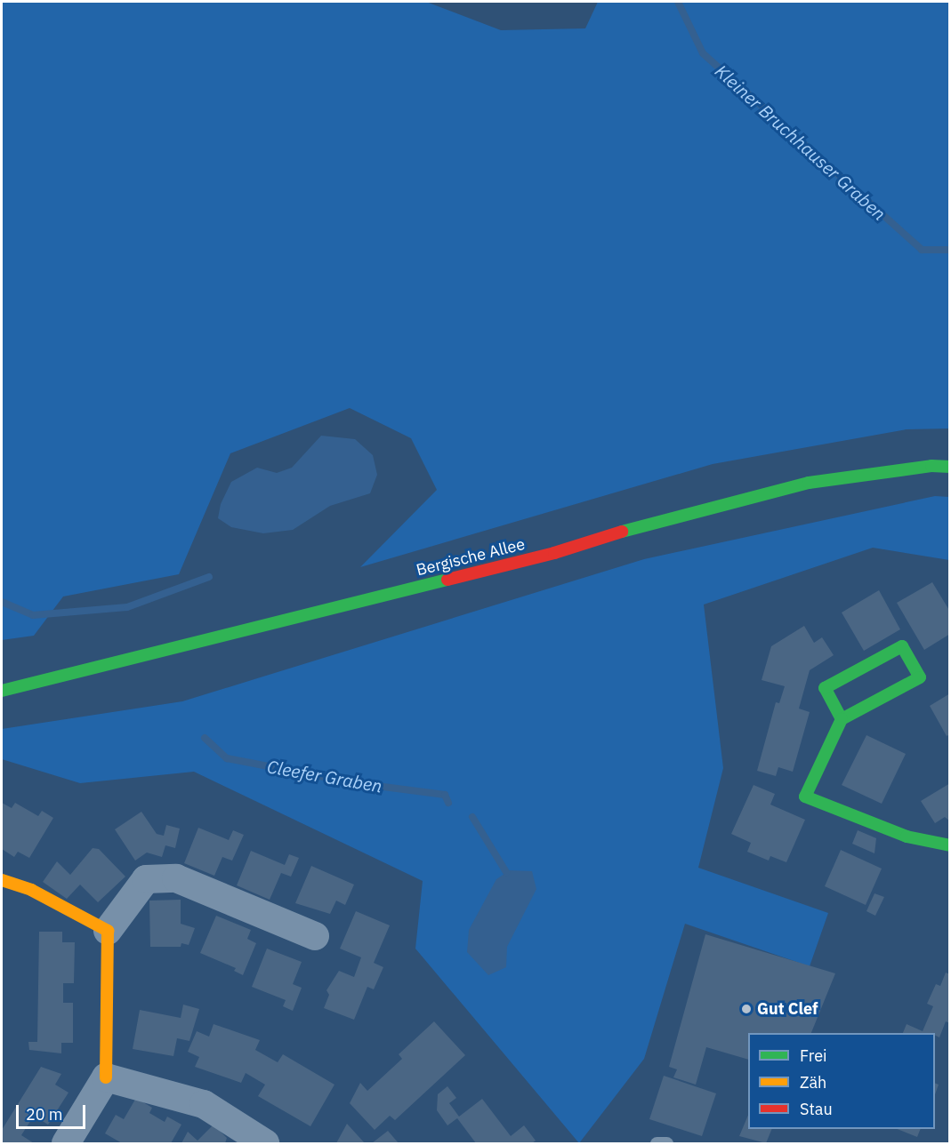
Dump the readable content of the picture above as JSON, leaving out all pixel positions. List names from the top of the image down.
{
  "streets": {
    "main road": ["Bergische Allee"]
  },
  "water": ["Kleiner Bruchhauser Graben", "Cleefer Graben"],
  "places": ["Gut Clef"],
  "legend": ["Frei", "Zäh", "Stau"],
  "scale_bar": "20 m"
}
